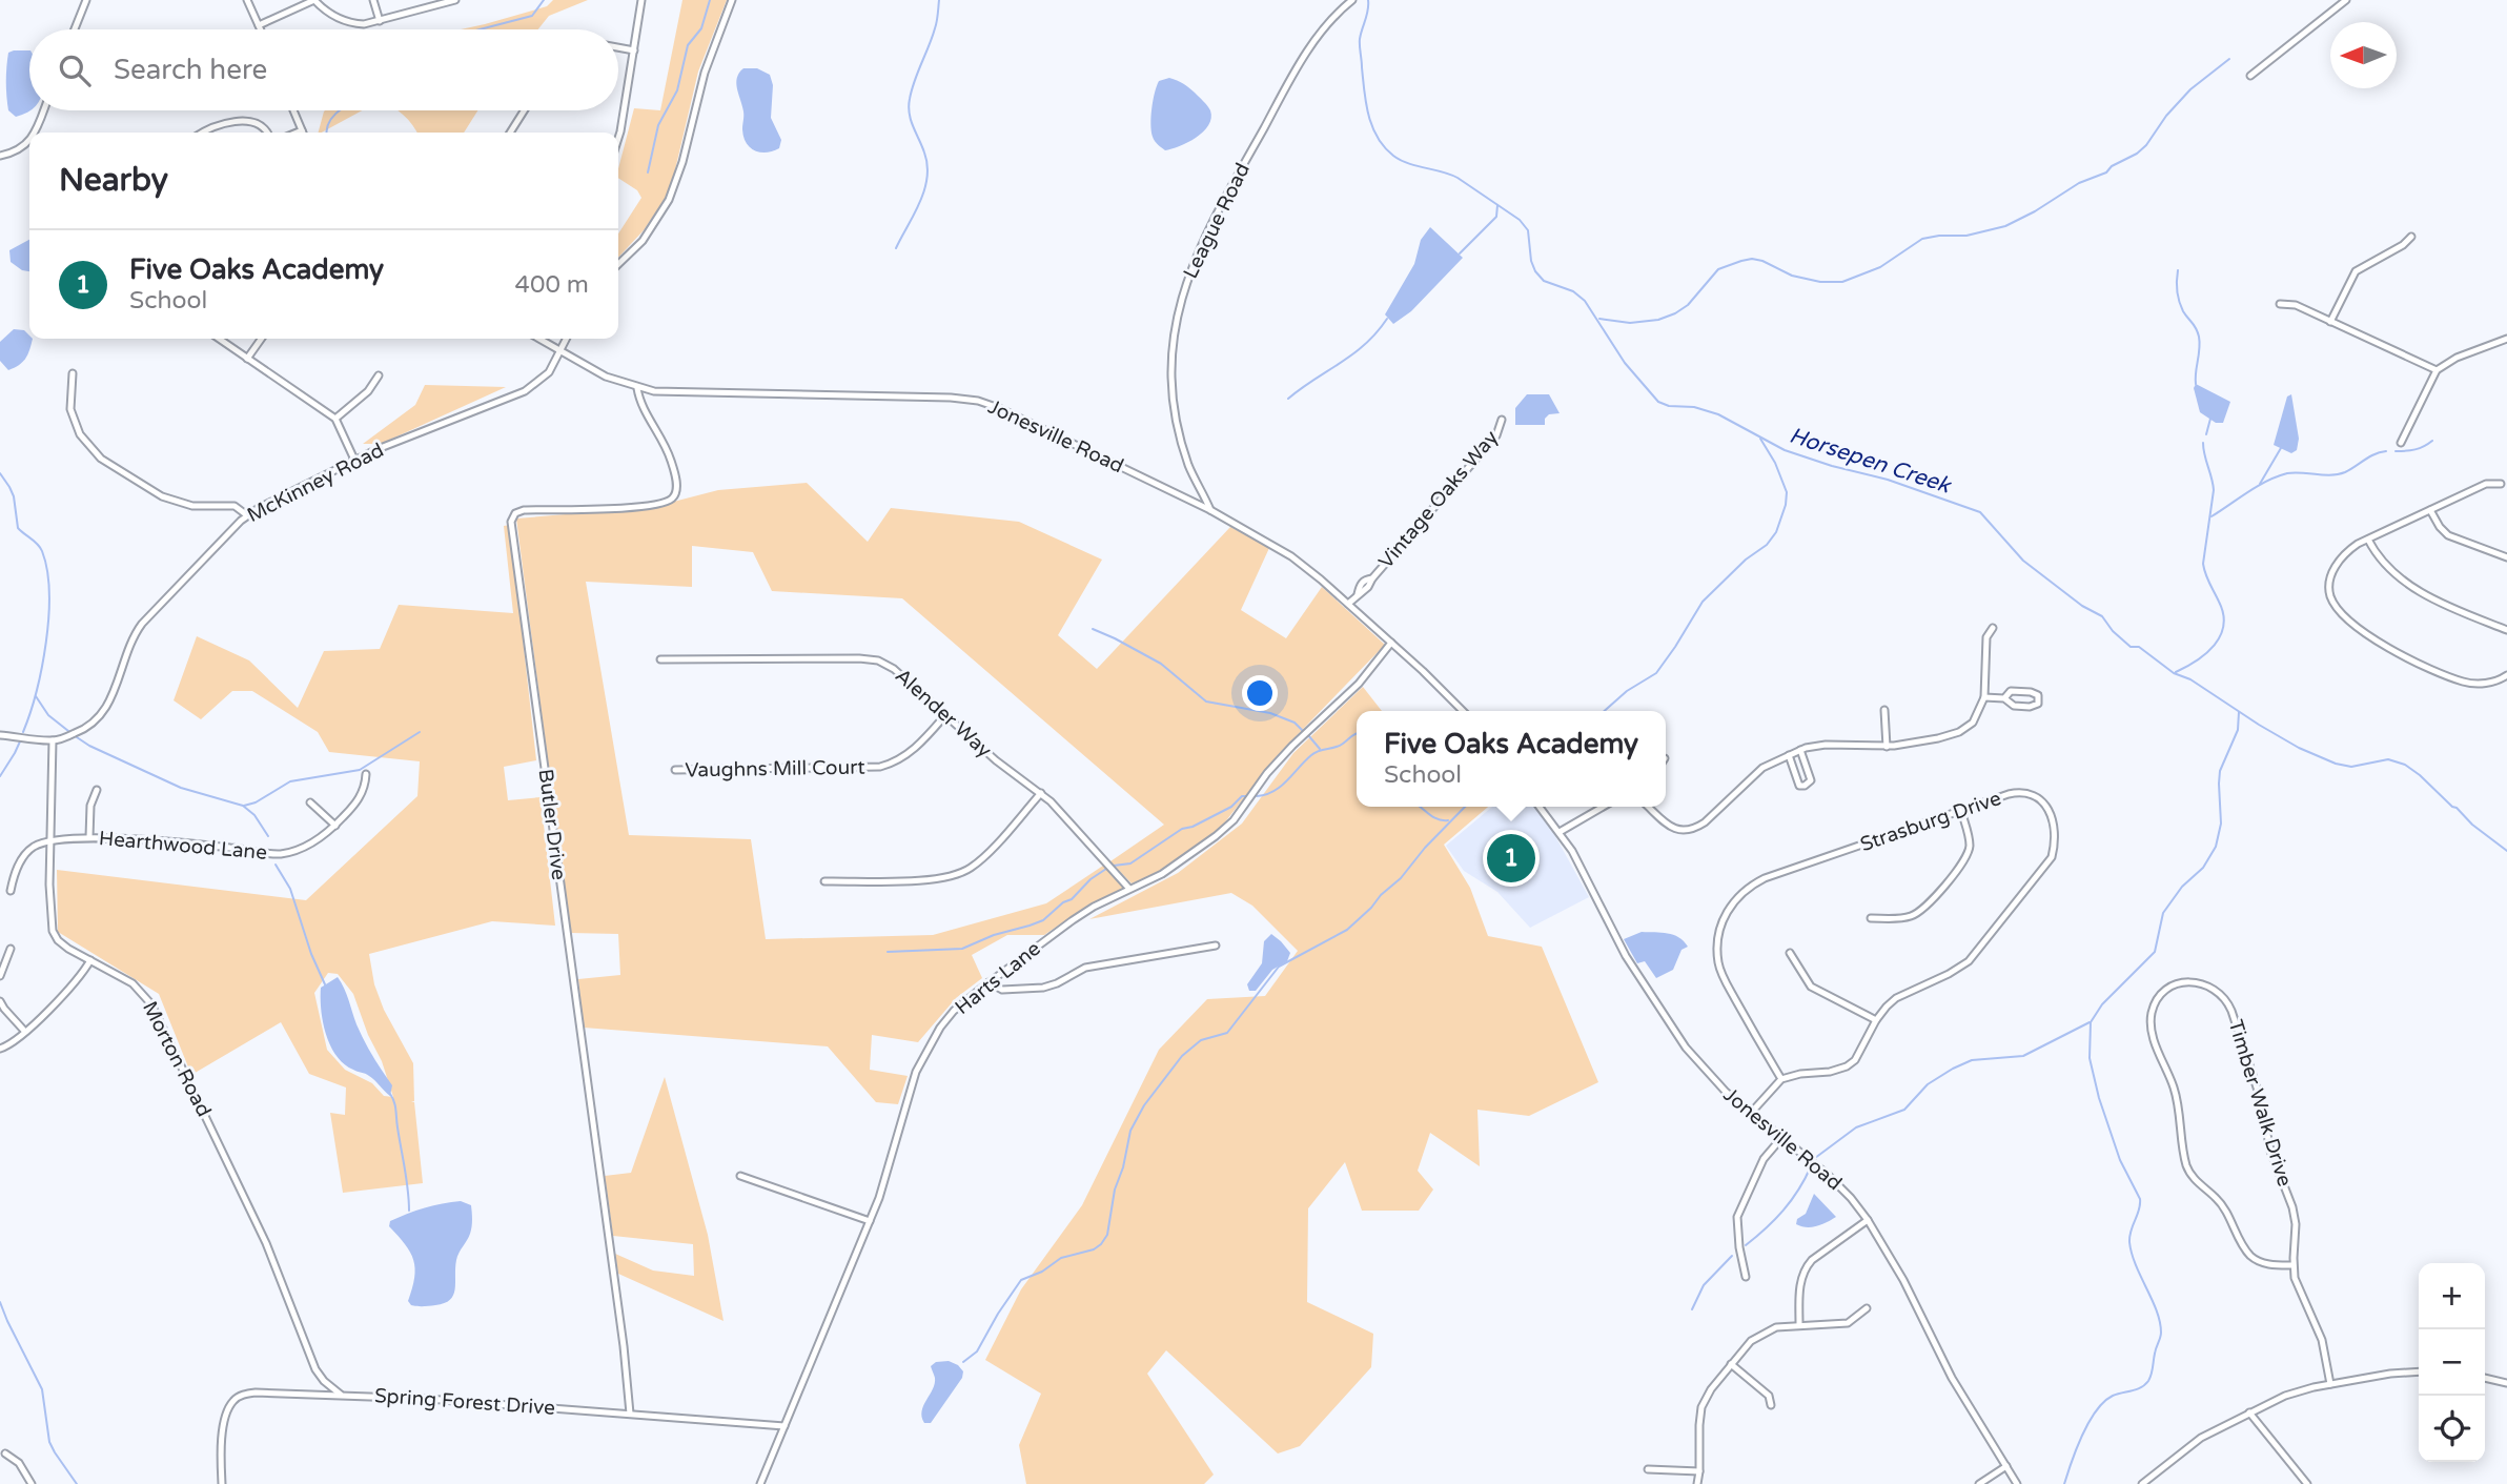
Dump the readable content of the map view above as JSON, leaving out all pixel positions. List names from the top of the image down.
{
  "streets": {
    "street": [
      "League Road",
      "Jonesville Road",
      "McKinney Road",
      "Vintage Oaks Way",
      "Alender Way",
      "Vaughns Mill Court",
      "Strasburg Drive",
      "Butler Drive",
      "Hearthwood Lane",
      "Harts Lane",
      "Morton Road",
      "Timber Walk Drive",
      "Spring Forest Drive"
    ]
  },
  "crossings": [
    ["League Road", "Jonesville Road"],
    ["Jonesville Road", "McKinney Road"],
    ["Jonesville Road", "Vintage Oaks Way"],
    ["Jonesville Road", "Butler Drive"],
    ["Jonesville Road", "Harts Lane"],
    ["McKinney Road", "Morton Road"],
    ["Alender Way", "Vaughns Mill Court"],
    ["Alender Way", "Harts Lane"],
    ["Butler Drive", "Spring Forest Drive"],
    ["Hearthwood Lane", "Morton Road"],
    ["Harts Lane", "Spring Forest Drive"],
    ["Morton Road", "Spring Forest Drive"]
  ],
  "water": ["Horsepen Creek"],
  "north": "left",
  "page": {
    "search": "Search here",
    "heading": "Nearby",
    "list": [
      {
        "mark": "1",
        "name": "Five Oaks Academy",
        "note": "School",
        "value": "400 m"
      }
    ],
    "popup": ["Five Oaks Academy", "School"],
    "pins": "1",
    "map_buttons": ["+", "−"]
  }
}
